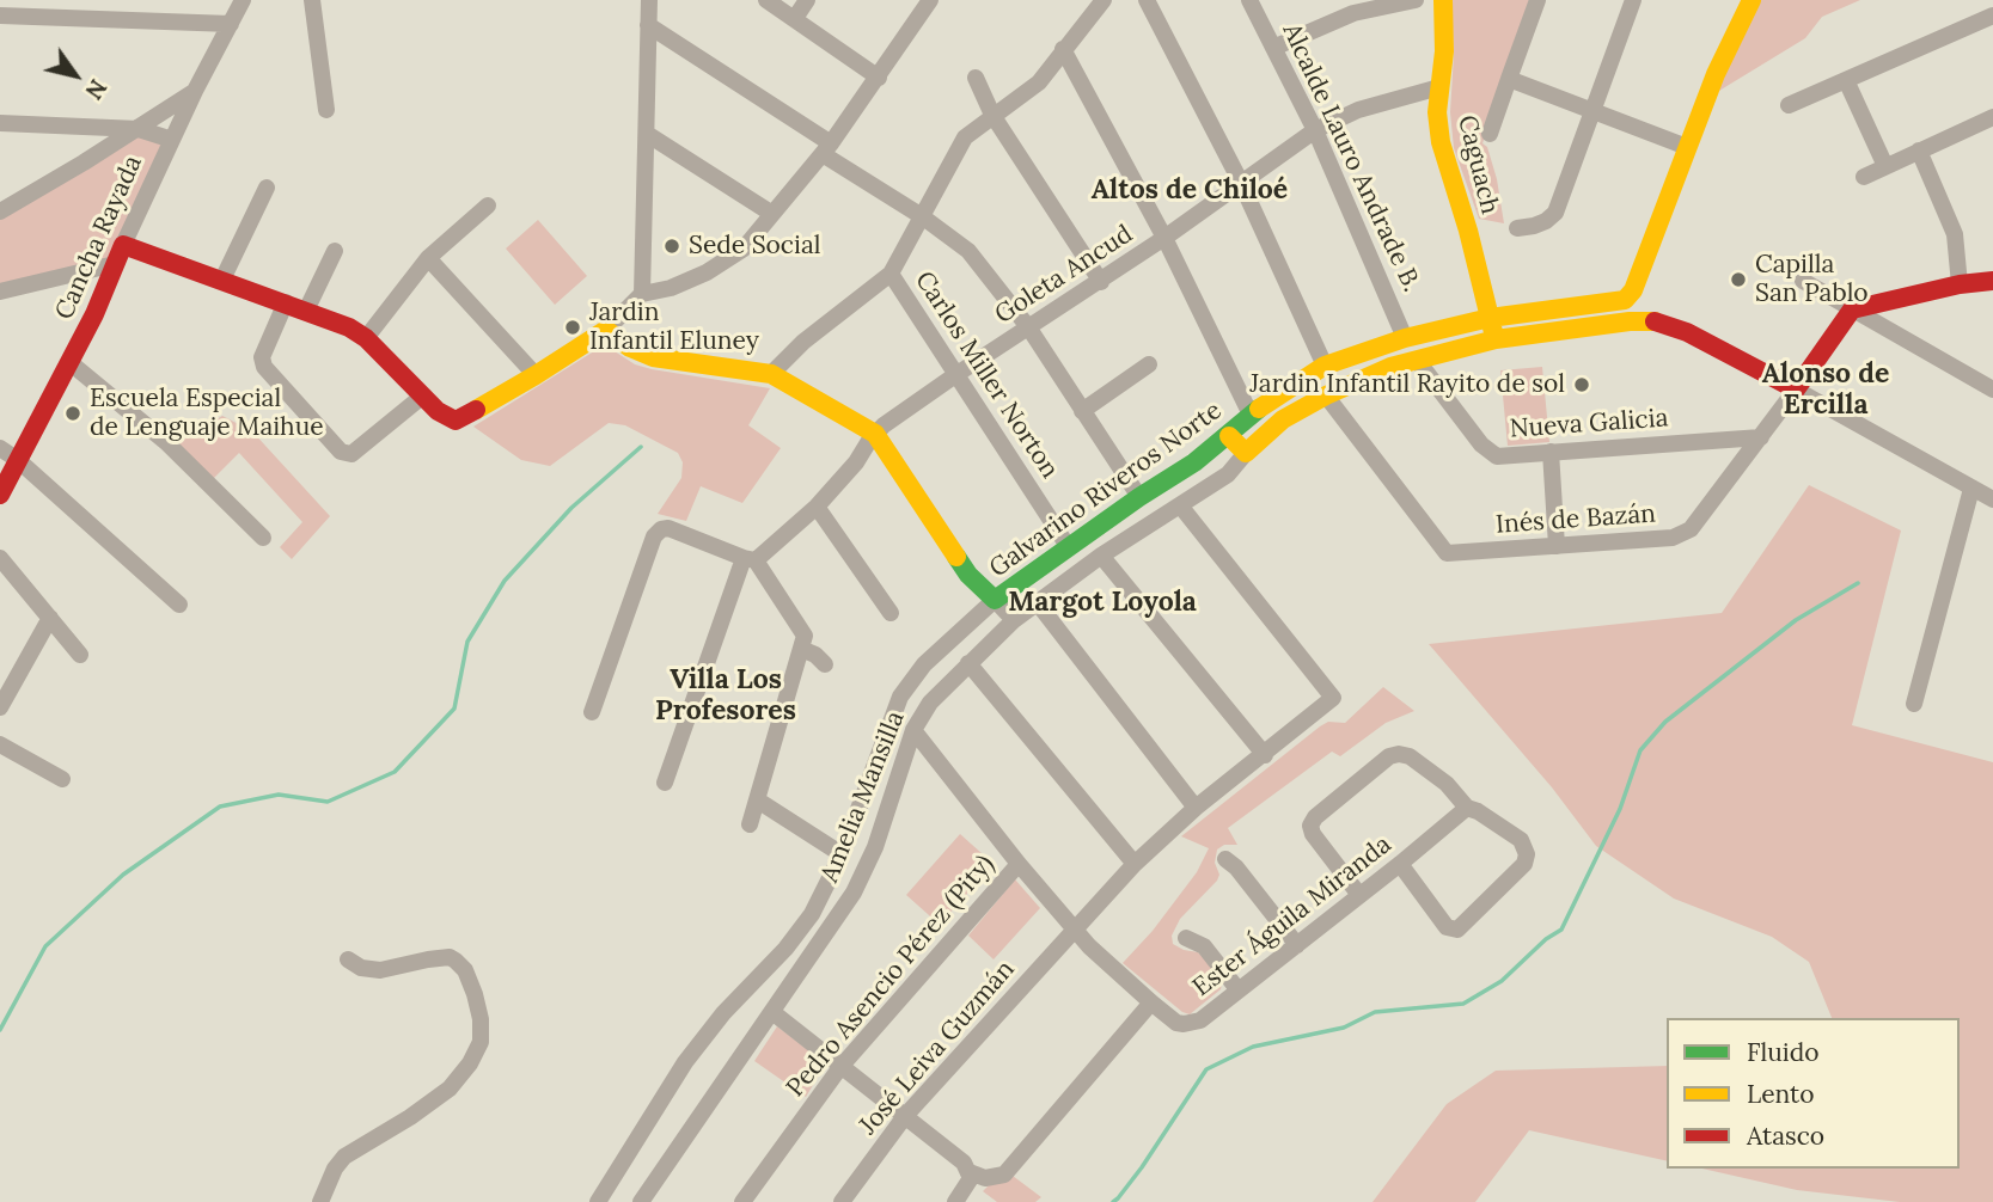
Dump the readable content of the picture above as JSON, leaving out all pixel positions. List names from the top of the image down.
{
  "streets": {
    "street": [
      "Alcalde Lauro Andrade B.",
      "Caguach",
      "Cancha Rayada",
      "Goleta Ancud",
      "Carlos Miller Norton",
      "Nueva Galicia",
      "Galvarino Riveros Norte",
      "Inés de Bazán",
      "Amelia Mansilla",
      "Ester Águila Miranda",
      "Pedro Asencio Pérez (Pity)",
      "José Leiva Guzmán"
    ]
  },
  "crossings": [
    ["Alcalde Lauro Andrade B.", "Goleta Ancud"],
    ["Alcalde Lauro Andrade B.", "Galvarino Riveros Norte"],
    ["Caguach", "Goleta Ancud"],
    ["Caguach", "Galvarino Riveros Norte"],
    ["Goleta Ancud", "Carlos Miller Norton"],
    ["Carlos Miller Norton", "Galvarino Riveros Norte"],
    ["Nueva Galicia", "Inés de Bazán"],
    ["Amelia Mansilla", "Ester Águila Miranda"],
    ["Amelia Mansilla", "José Leiva Guzmán"],
    ["Ester Águila Miranda", "Pedro Asencio Pérez (Pity)"],
    ["Ester Águila Miranda", "José Leiva Guzmán"]
  ],
  "districts": [
    "Altos de Chiloé",
    "Alonso de Ercilla",
    "Margot Loyola",
    "Villa Los Profesores"
  ],
  "places": [
    "Sede Social",
    "Capilla San Pablo",
    "Jardin Infantil Eluney",
    "Jardin Infantil Rayito de sol",
    "Escuela Especial de Lenguaje Maihue"
  ],
  "legend": ["Fluido", "Lento", "Atasco"],
  "north": "bottom right"
}
